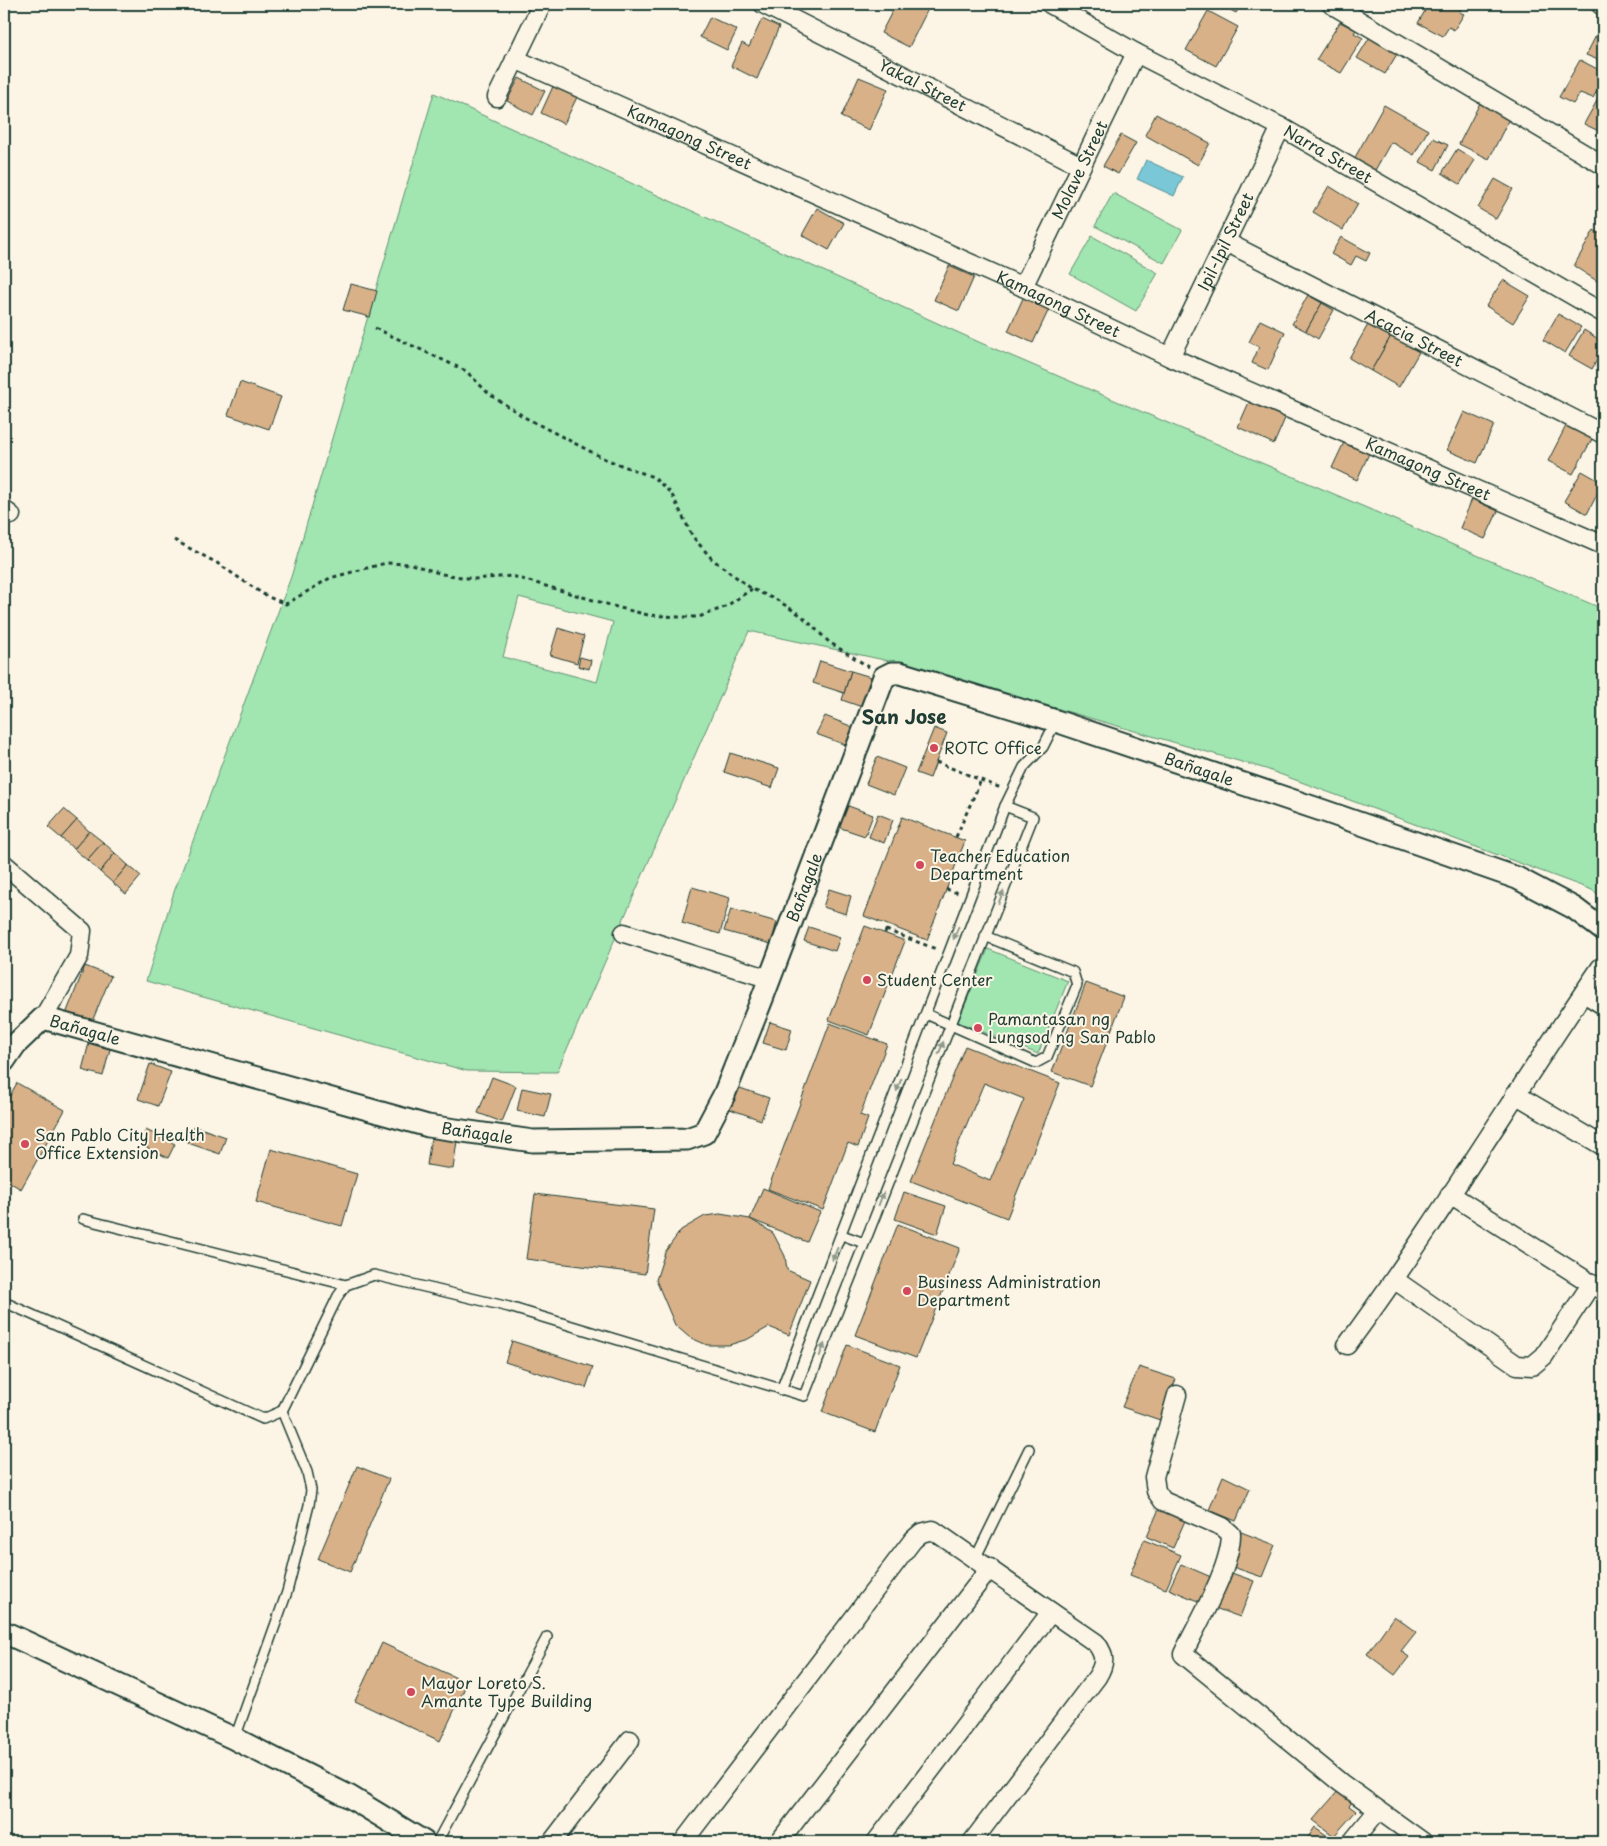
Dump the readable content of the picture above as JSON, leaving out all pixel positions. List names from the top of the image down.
{
  "streets": {
    "street": [
      "Yakal Street",
      "Kamagong Street",
      "Narra Street",
      "Molave Street",
      "Ipil-Ipil Street",
      "Acacia Street",
      "Bañagale"
    ]
  },
  "crossings": [
    ["Yakal Street", "Molave Street"],
    ["Kamagong Street", "Molave Street"],
    ["Kamagong Street", "Ipil-Ipil Street"],
    ["Narra Street", "Molave Street"],
    ["Narra Street", "Ipil-Ipil Street"],
    ["Ipil-Ipil Street", "Acacia Street"]
  ],
  "districts": ["San Jose"],
  "places": [
    "ROTC Office",
    "Teacher Education Department",
    "Student Center",
    "Pamantasan ng Lungsod ng San Pablo",
    "San Pablo City Health Office Extension",
    "Business Administration Department",
    "Mayor Loreto S. Amante Type Building"
  ]
}
